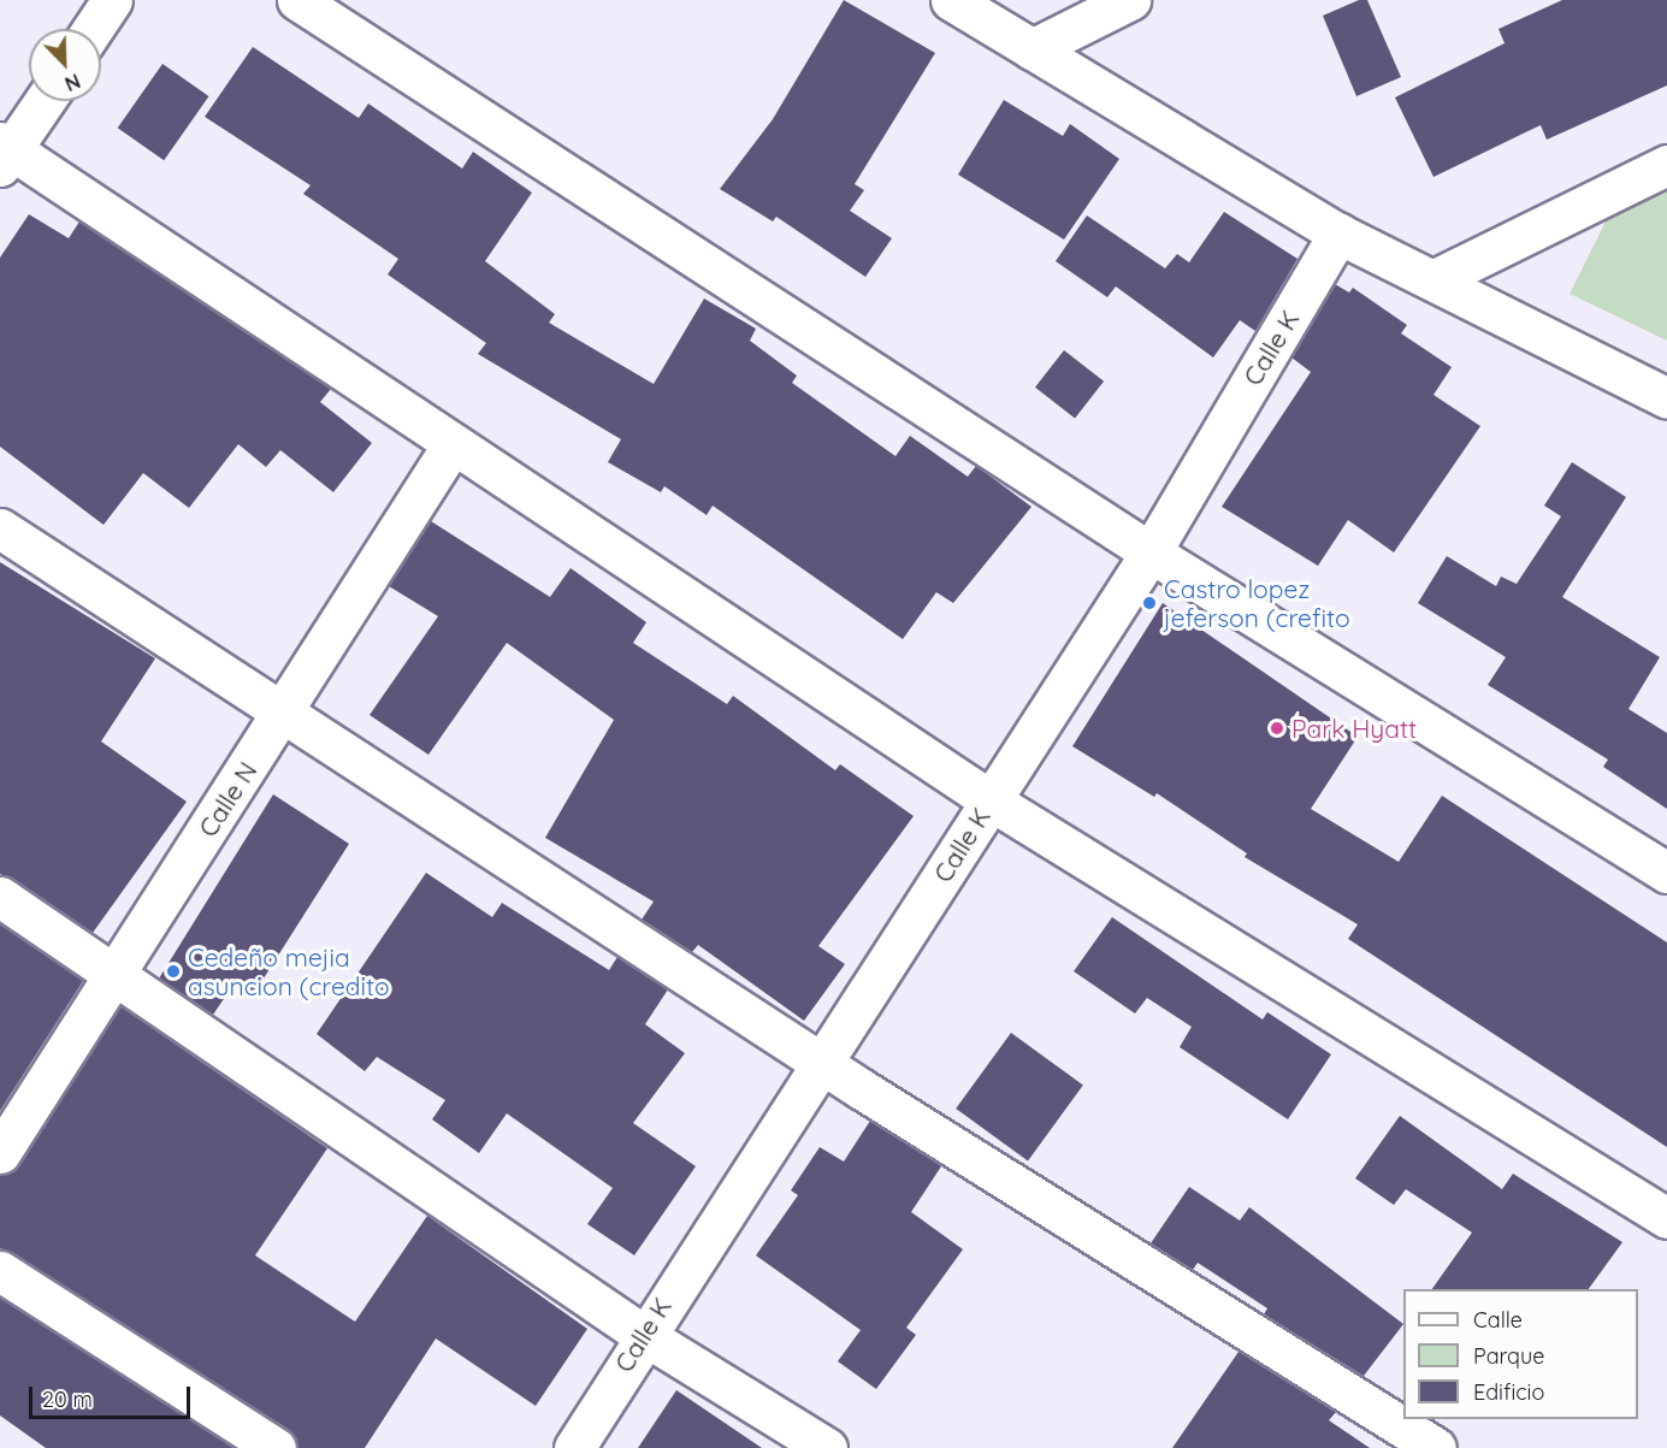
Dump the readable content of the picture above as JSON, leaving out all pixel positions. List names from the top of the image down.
{
  "streets": {
    "street": ["Calle K", "Calle N"]
  },
  "places": ["Castro lopez jeferson (crefito", "Park Hyatt", "Cedeño mejia asuncion (credito"],
  "legend": ["Calle", "Parque", "Edificio"],
  "scale_bar": "20 m",
  "north": "bottom right"
}
